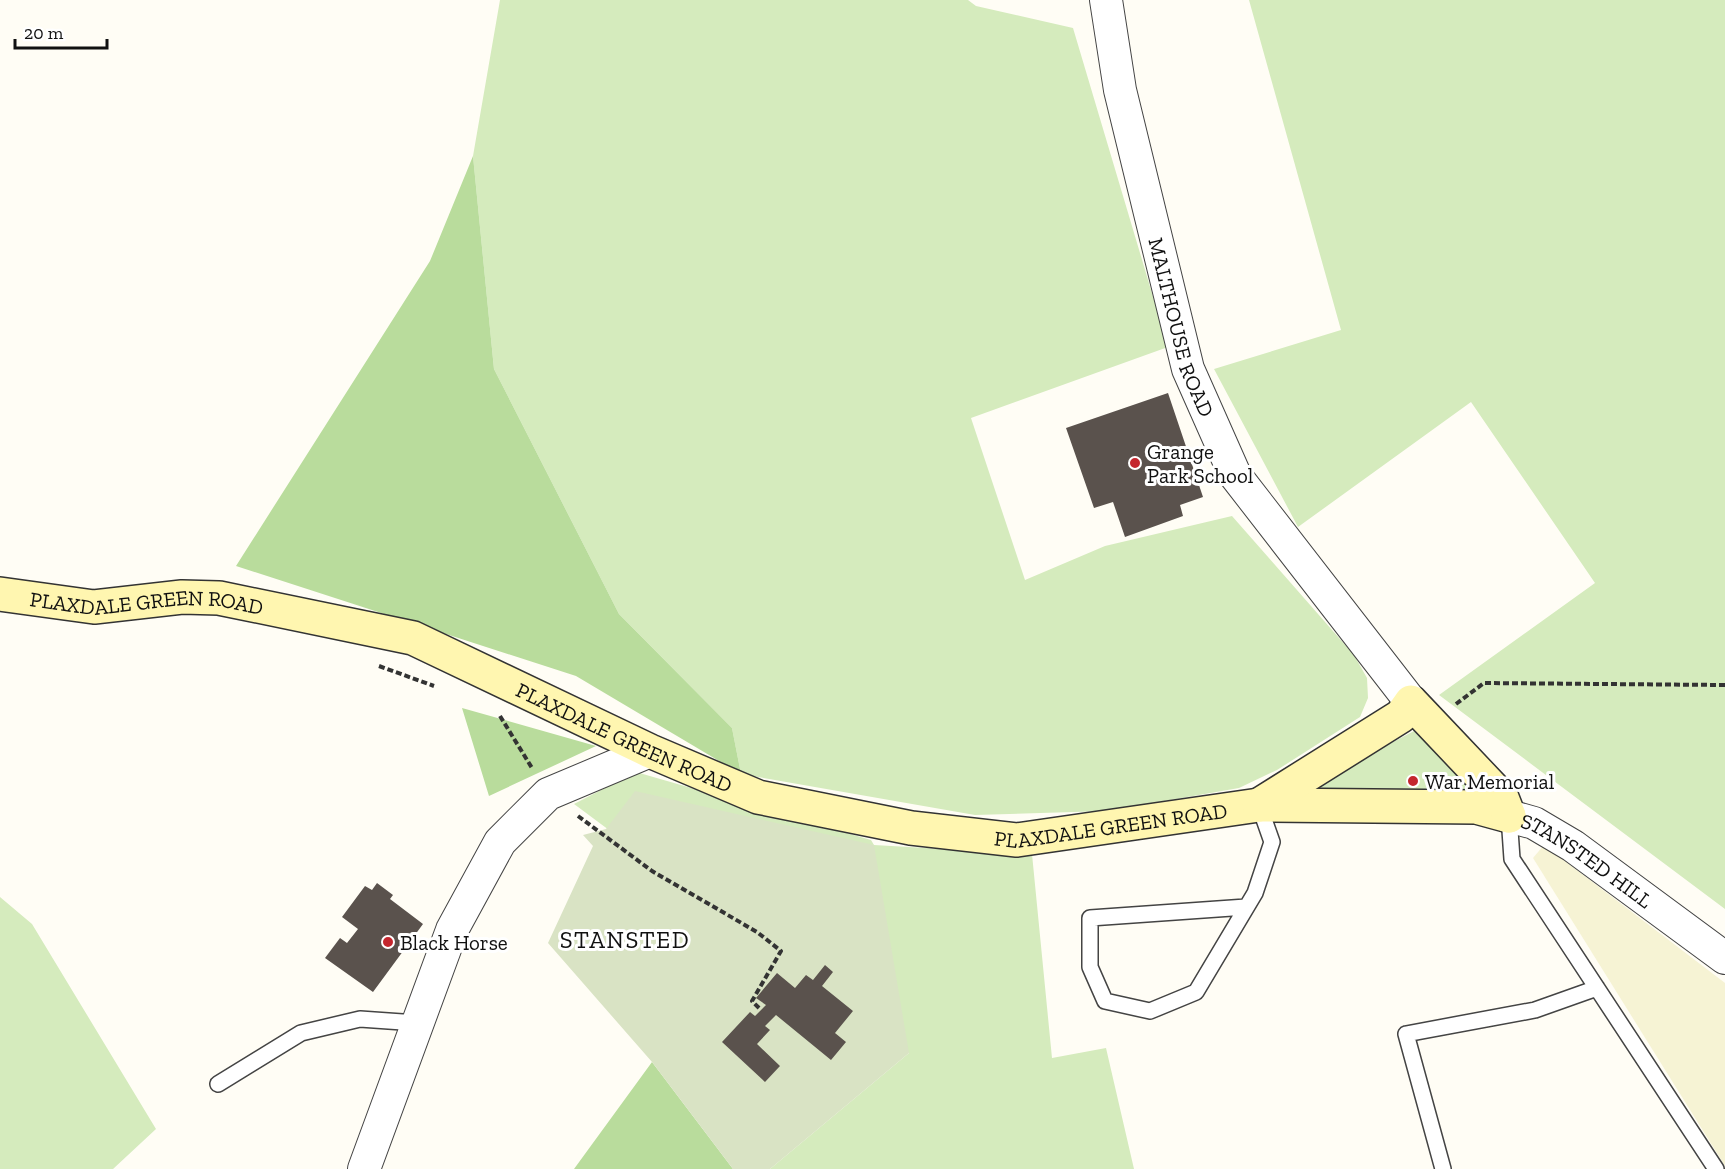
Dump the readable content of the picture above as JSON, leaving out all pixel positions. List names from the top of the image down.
{
  "streets": {
    "street": ["MALTHOUSE ROAD", "PLAXDALE GREEN ROAD", "STANSTED HILL"]
  },
  "crossings": [
    ["MALTHOUSE ROAD", "PLAXDALE GREEN ROAD"],
    ["MALTHOUSE ROAD", "STANSTED HILL"],
    ["PLAXDALE GREEN ROAD", "STANSTED HILL"]
  ],
  "districts": ["STANSTED"],
  "places": ["Grange Park School", "War Memorial", "Black Horse"],
  "scale_bar": "20 m"
}
